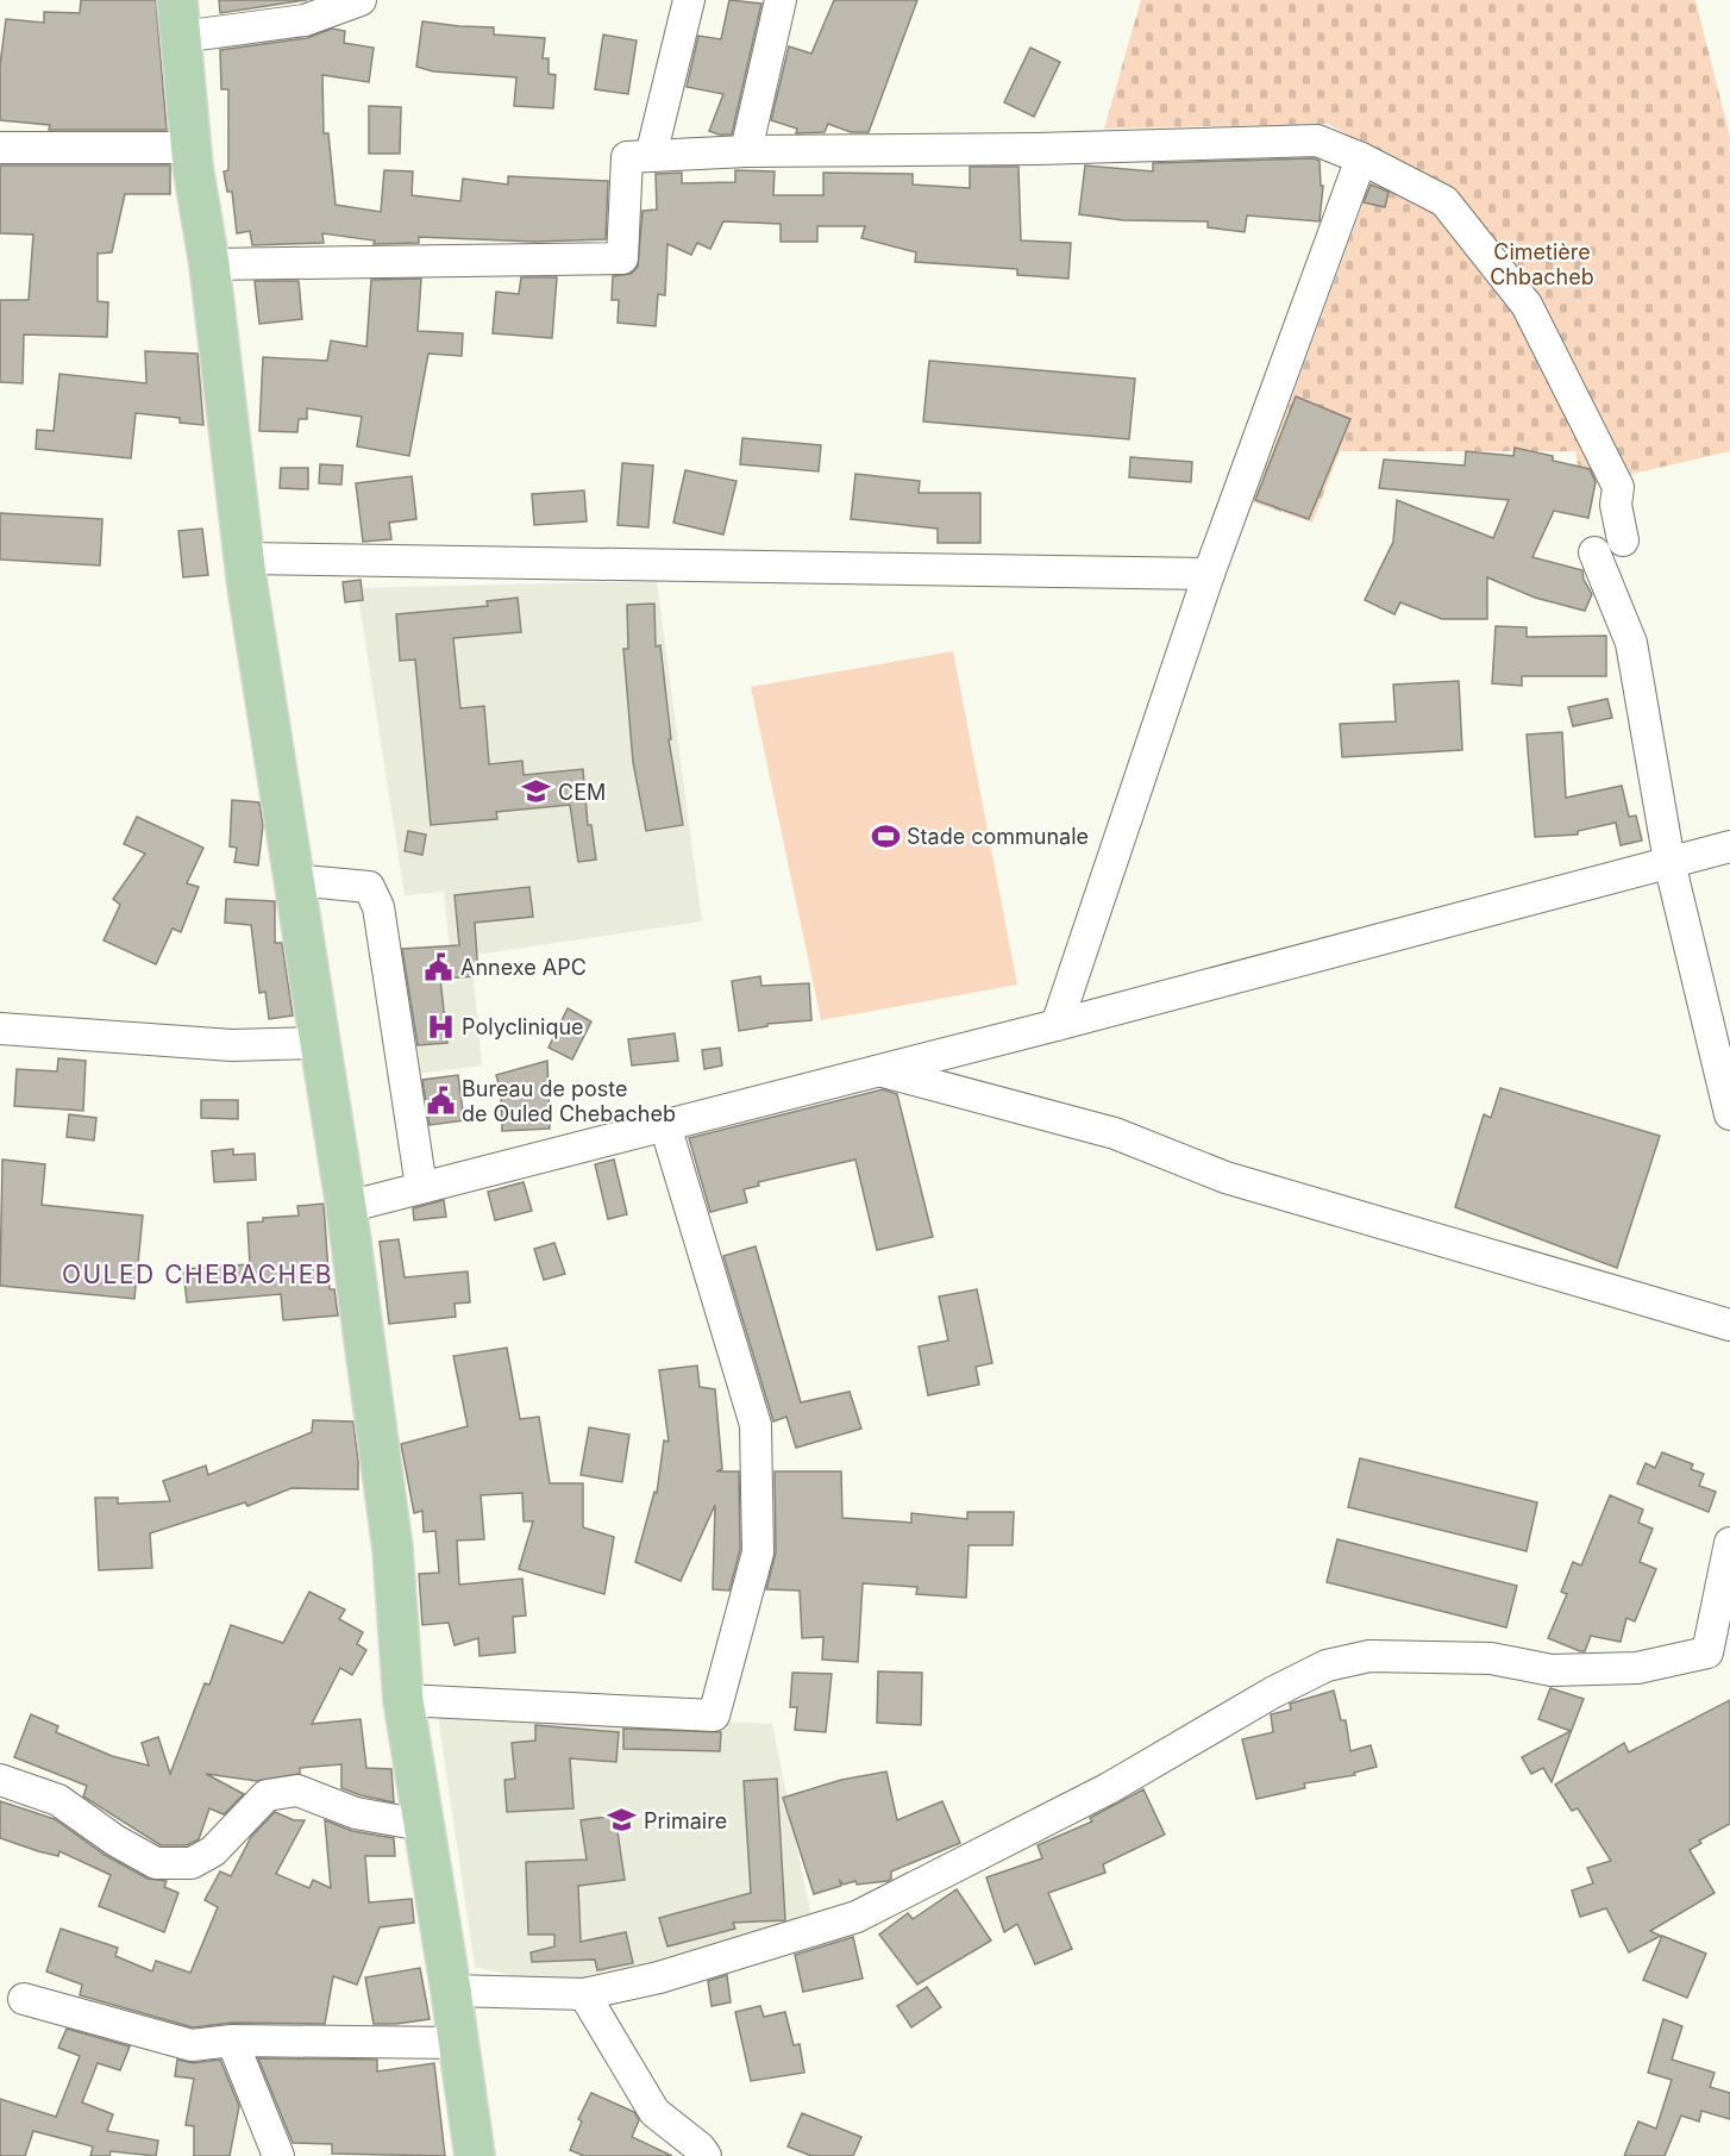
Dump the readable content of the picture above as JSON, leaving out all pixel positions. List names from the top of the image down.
{
  "districts": ["OULED CHEBACHEB"],
  "parks": ["Cimetière Chbacheb"],
  "places": {
    "school or university": ["CEM", "Primaire"],
    "sports": ["Stade communale"],
    "public building": ["Annexe APC", "Bureau de poste de Ouled Chebacheb"],
    "hospital": ["Polyclinique"]
  }
}
